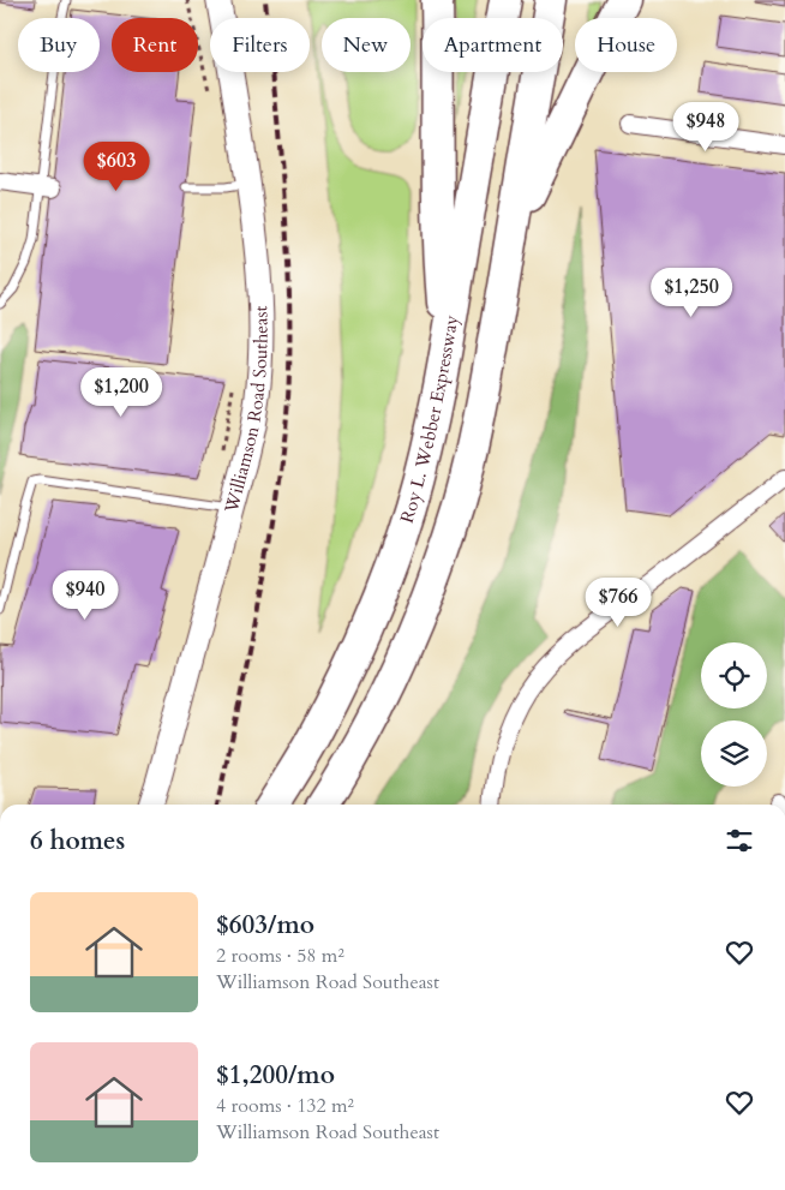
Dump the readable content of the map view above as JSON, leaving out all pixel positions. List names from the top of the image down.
{
  "streets": {
    "highway": ["Roy L. Webber Expressway"],
    "street": ["Williamson Road Southeast"]
  },
  "page": {
    "chip": [
      "Buy",
      "Rent",
      "Filters",
      "New",
      "Apartment",
      "House"
    ],
    "price": [
      "$948",
      "$603",
      "$1,250",
      "$1,200",
      "$940",
      "$766"
    ],
    "heading": "6 homes",
    "list": [
      {
        "name": "$603/mo",
        "note": "2 rooms · 58 m² · Williamson Road Southeast"
      },
      {
        "name": "$1,200/mo",
        "note": "4 rooms · 132 m² · Williamson Road Southeast"
      }
    ]
  }
}
